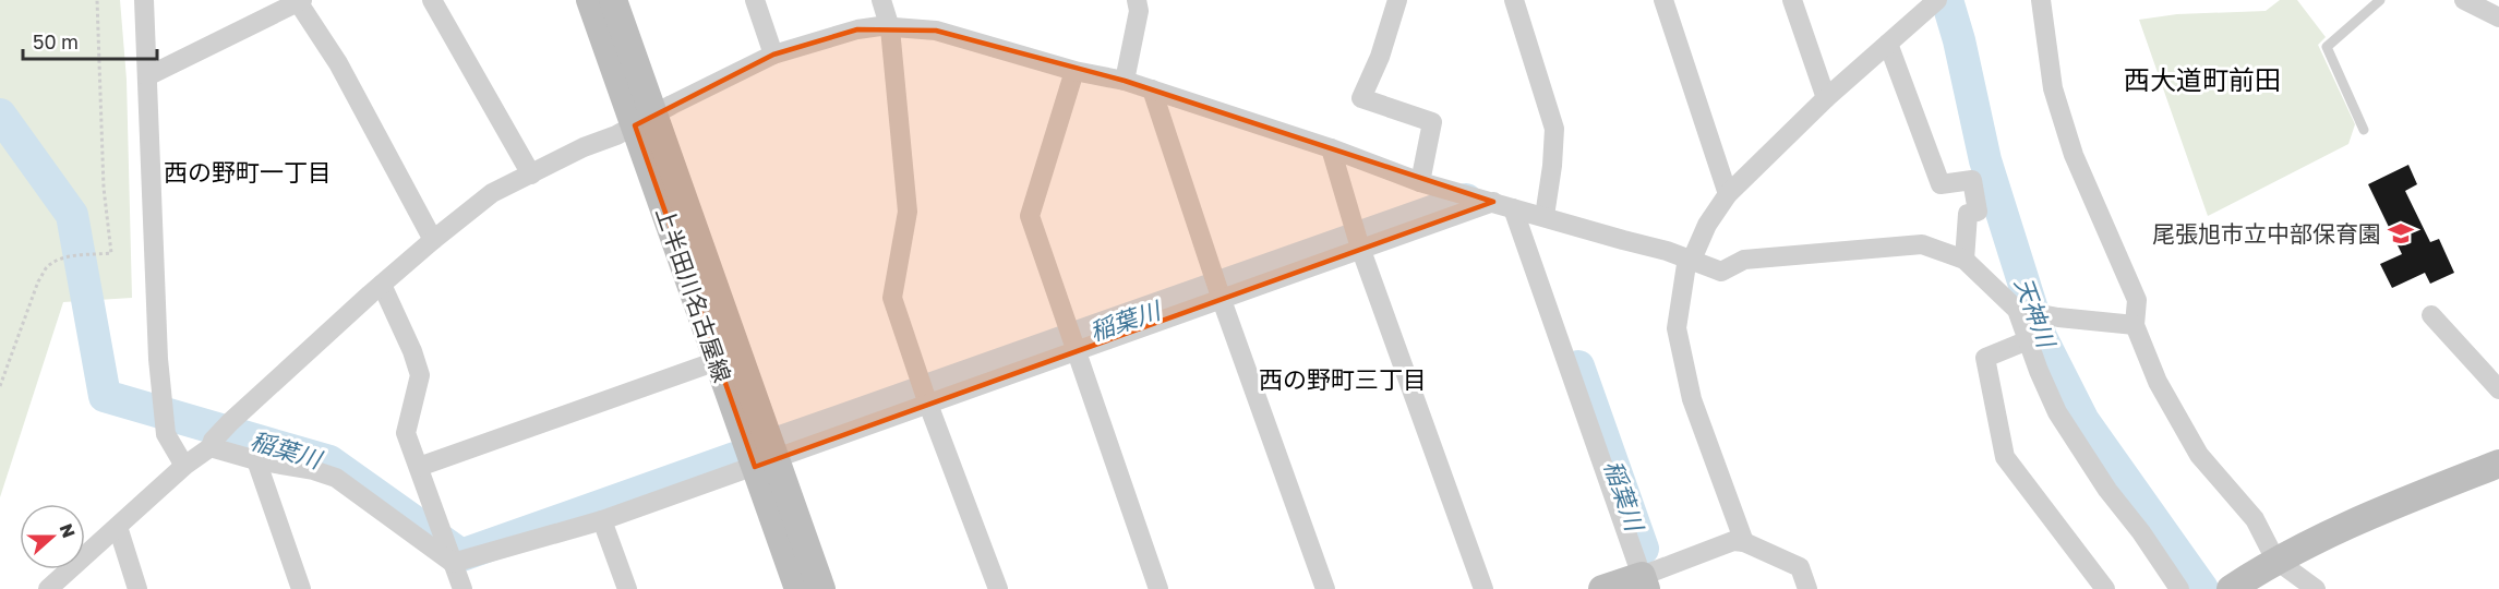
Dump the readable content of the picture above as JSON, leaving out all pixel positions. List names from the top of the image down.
{
  "streets": {
    "main road": ["上半田川名古屋線"]
  },
  "districts": ["西大道町前田", "西の野町一丁目", "西の野町三丁目"],
  "water": ["天神川", "稲葉川"],
  "places": {
    "school or university": ["尾張旭市立中部保育園"]
  },
  "scale_bar": "50 m",
  "north": "right"
}
